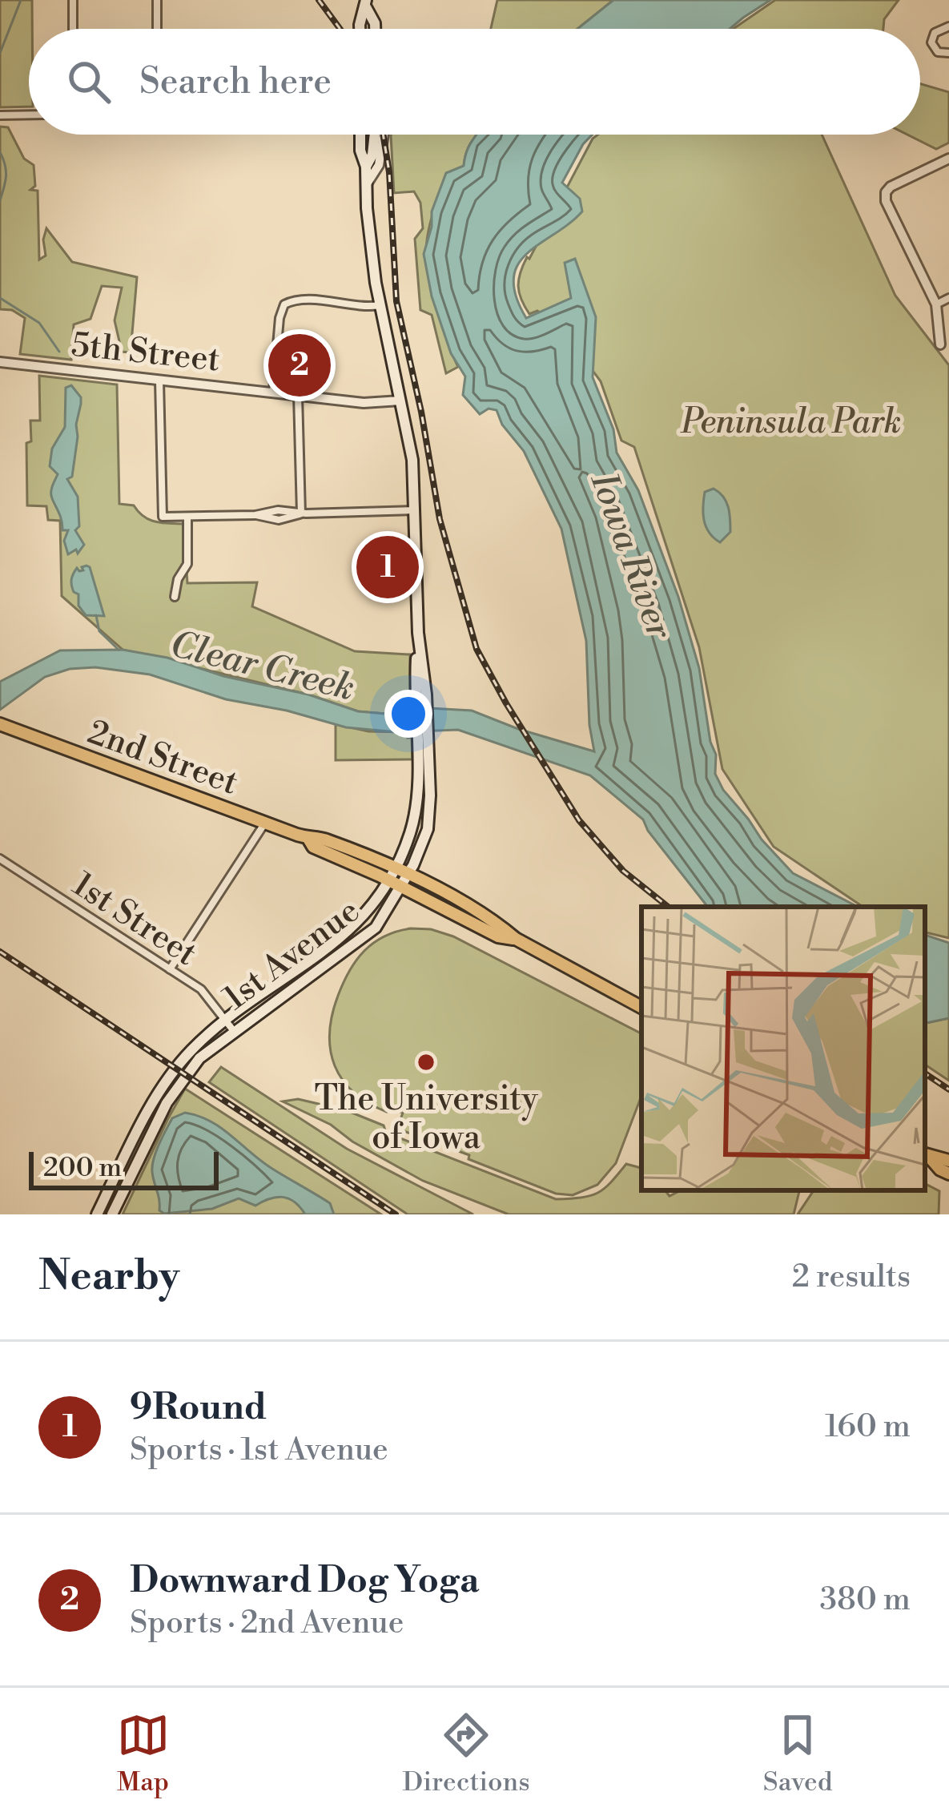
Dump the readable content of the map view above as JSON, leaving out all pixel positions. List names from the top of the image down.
{
  "streets": {
    "main road": ["2nd Street", "1st Avenue"],
    "street": ["5th Street", "1st Street"]
  },
  "crossings": [
    ["5th Street", "1st Avenue"],
    ["2nd Street", "1st Avenue"],
    ["1st Street", "1st Avenue"]
  ],
  "water": ["Iowa River", "Clear Creek"],
  "parks": ["Peninsula Park"],
  "places": ["The University of Iowa"],
  "scale_bar": "200 m",
  "page": {
    "search": "Search here",
    "pins": ["2", "1"],
    "scale": "200 m",
    "heading": ["Nearby", "2 results"],
    "list": [
      {
        "mark": "1",
        "name": "9Round",
        "note": "Sports · 1st Avenue",
        "value": "160 m"
      },
      {
        "mark": "2",
        "name": "Downward Dog Yoga",
        "note": "Sports · 2nd Avenue",
        "value": "380 m"
      }
    ],
    "nav": ["Map", "Directions", "Saved"]
  }
}
